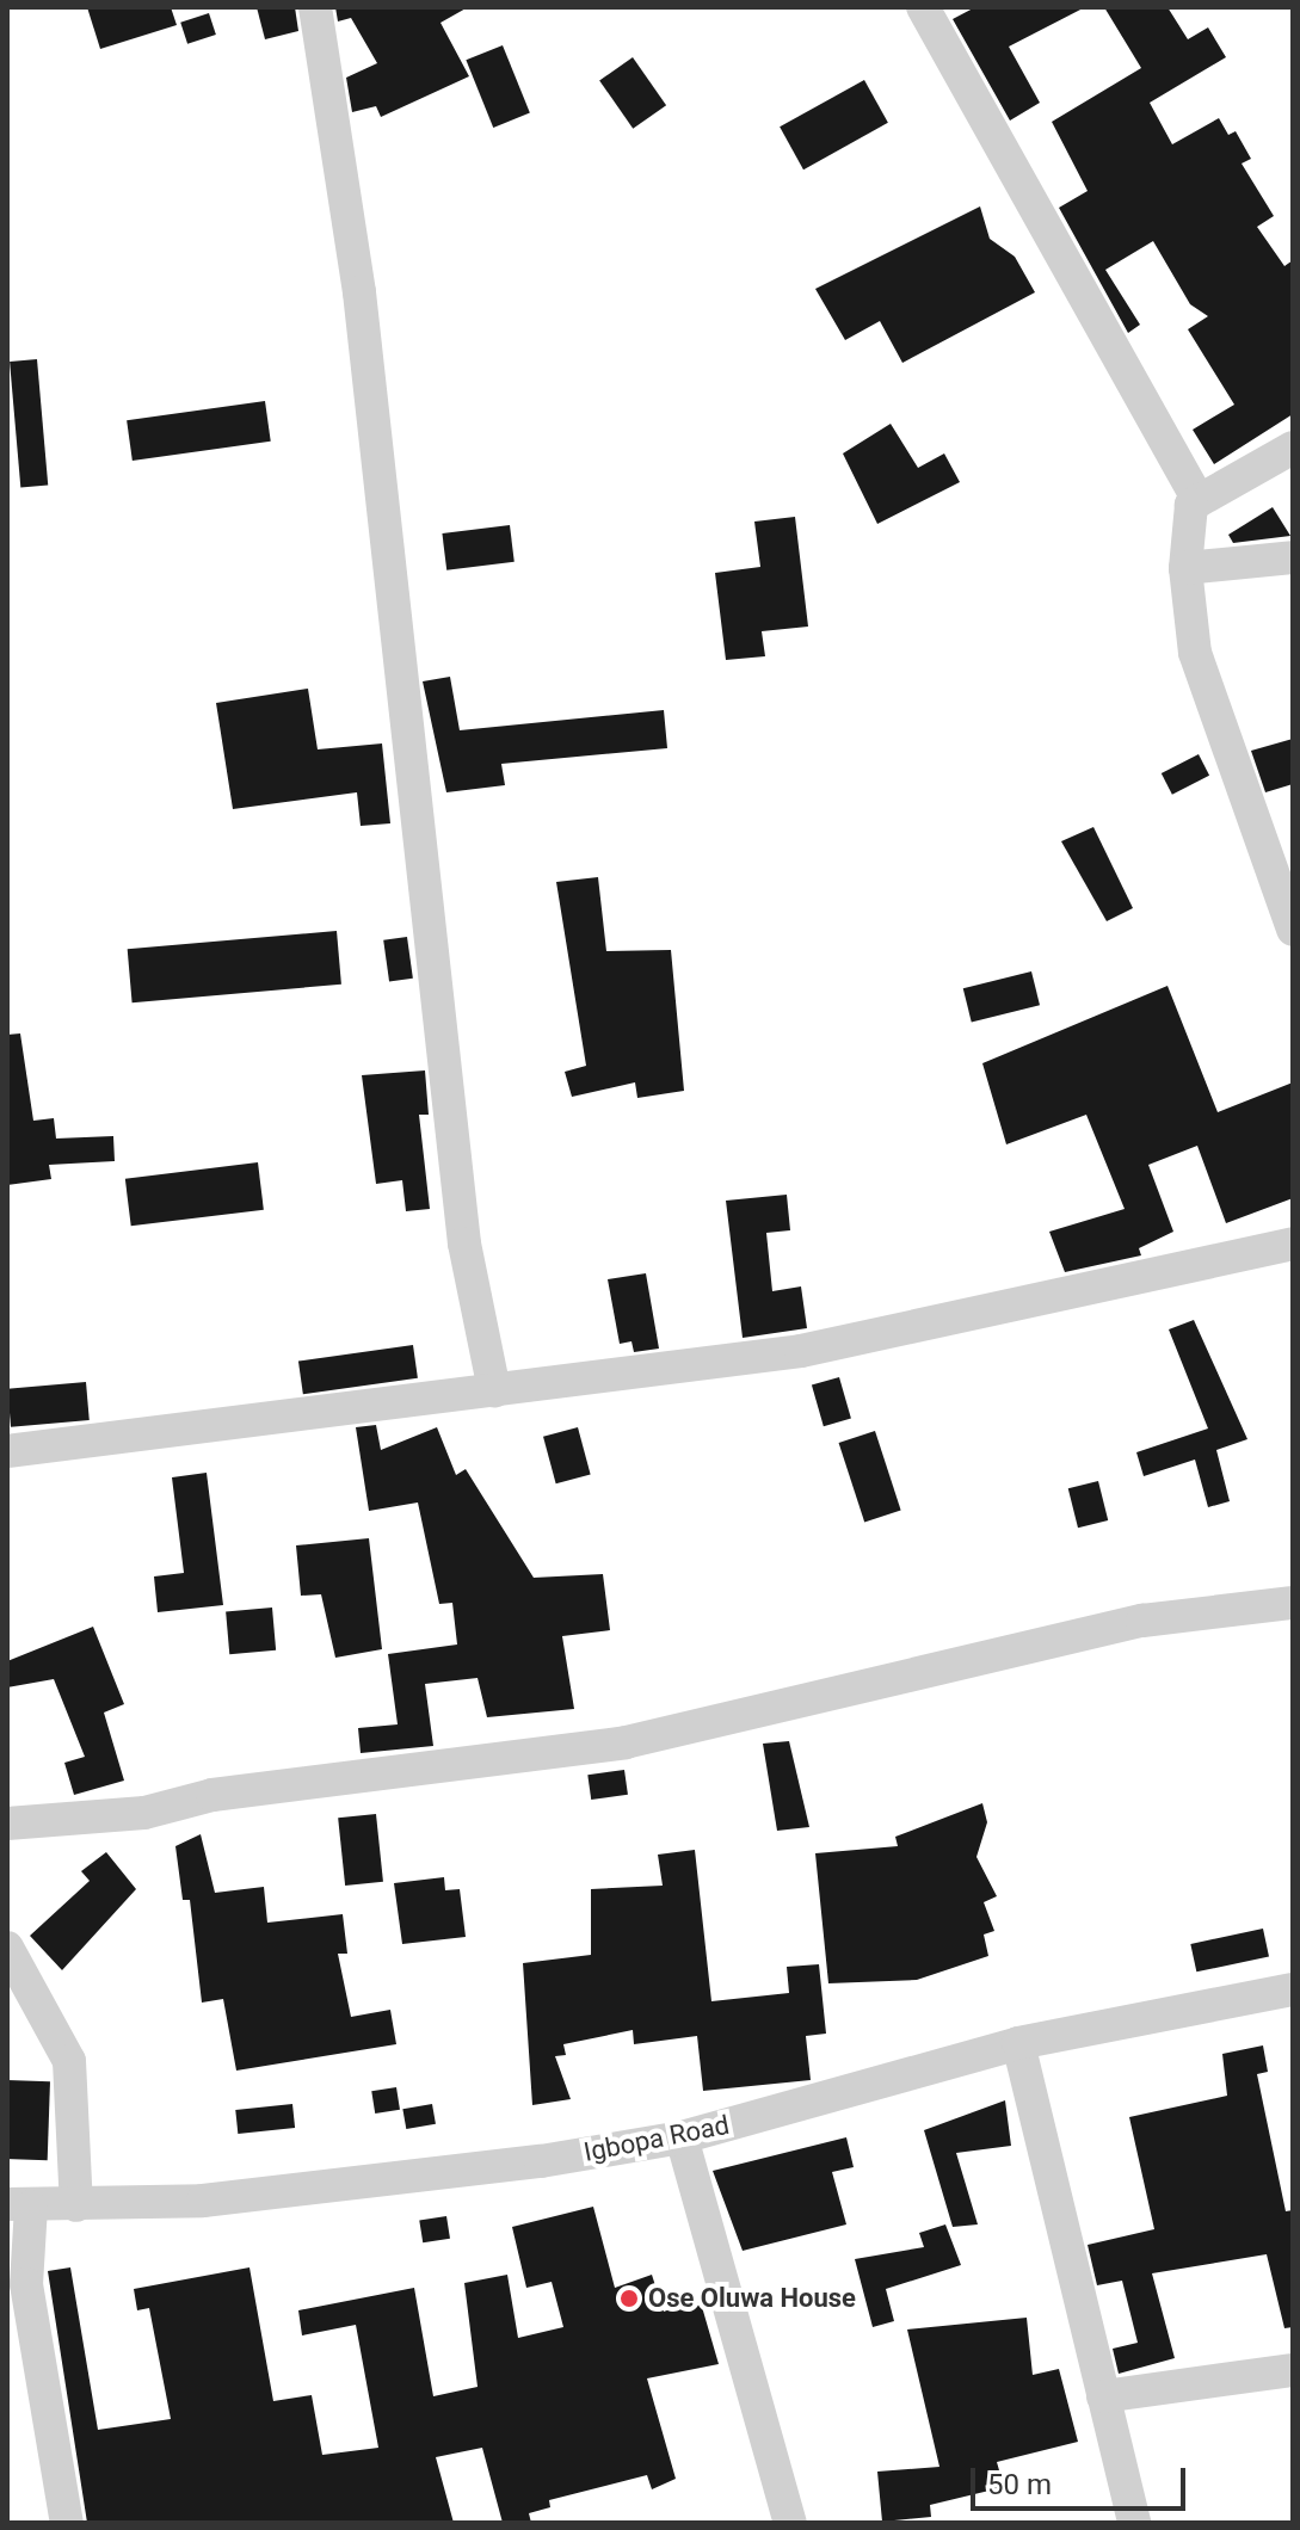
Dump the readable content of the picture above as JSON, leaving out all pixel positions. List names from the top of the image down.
{
  "streets": {
    "street": ["Igbopa Road"]
  },
  "places": ["Ose Oluwa House"],
  "scale_bar": "50 m"
}
